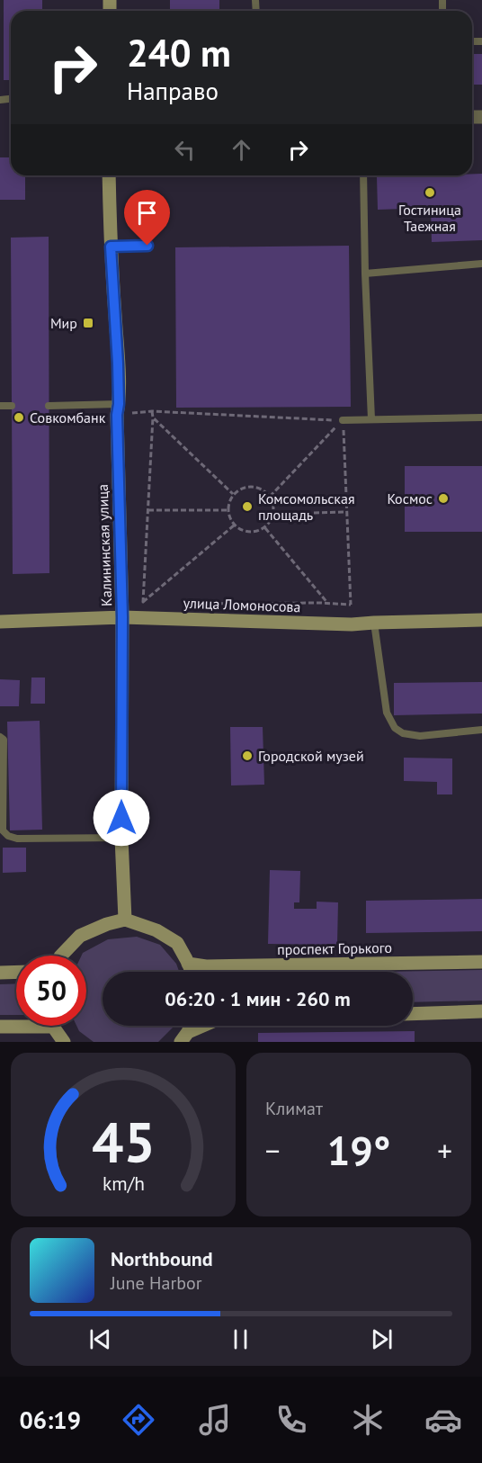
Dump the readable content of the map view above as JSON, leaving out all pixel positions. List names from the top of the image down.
{
  "streets": {
    "main road": ["Калининская улица", "улица Ломоносова", "проспект Горького"]
  },
  "crossings": [
    ["Калининская улица", "улица Ломоносова"]
  ],
  "places": {
    "other": [
      "Гостиница Таежная",
      "Совкомбанк",
      "Космос",
      "Комсомольская площадь",
      "Городской музей"
    ],
    "transit": ["Мир"]
  },
  "page": {
    "turn": ["240 m", "Направо"],
    "limit": "50",
    "trip": "06:20 · 1 мин · 260 m",
    "tile": "Климат",
    "heat": ["−", "19°", "+"],
    "song": ["Northbound", "June Harbor"],
    "tabs": "06:19",
    "gauge": ["45", "km/h"]
  }
}
